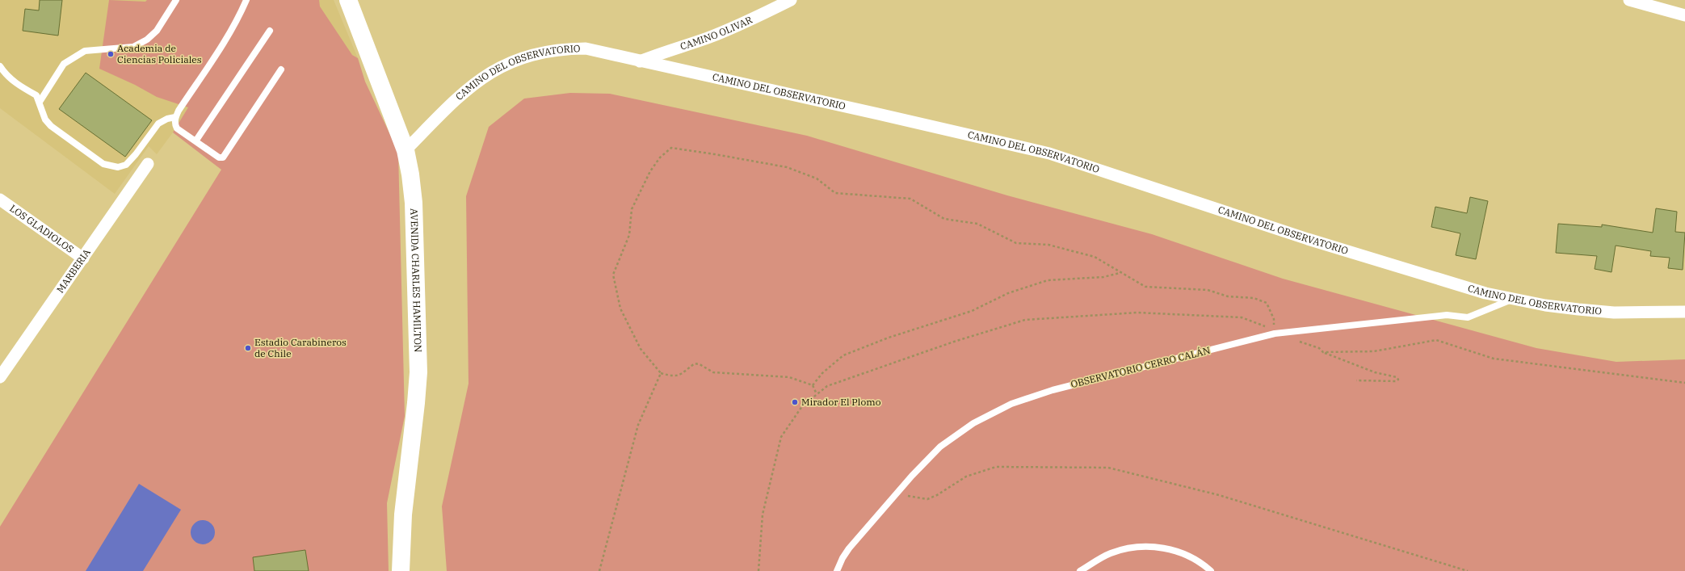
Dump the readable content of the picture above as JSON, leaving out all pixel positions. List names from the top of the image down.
{
  "streets": {
    "main road": ["AVENIDA CHARLES HAMILTON"],
    "street": [
      "CAMINO OLIVAR",
      "CAMINO DEL OBSERVATORIO",
      "LOS GLADIOLOS",
      "MARBERIA"
    ],
    "lane": ["OBSERVATORIO CERRO CALÁN"]
  },
  "crossings": [
    ["CAMINO OLIVAR", "CAMINO DEL OBSERVATORIO"],
    ["CAMINO DEL OBSERVATORIO", "AVENIDA CHARLES HAMILTON"],
    ["CAMINO DEL OBSERVATORIO", "OBSERVATORIO CERRO CALÁN"],
    ["LOS GLADIOLOS", "MARBERIA"]
  ],
  "places": ["Academia de Ciencias Policiales", "Estadio Carabineros de Chile", "Mirador El Plomo"]
}
